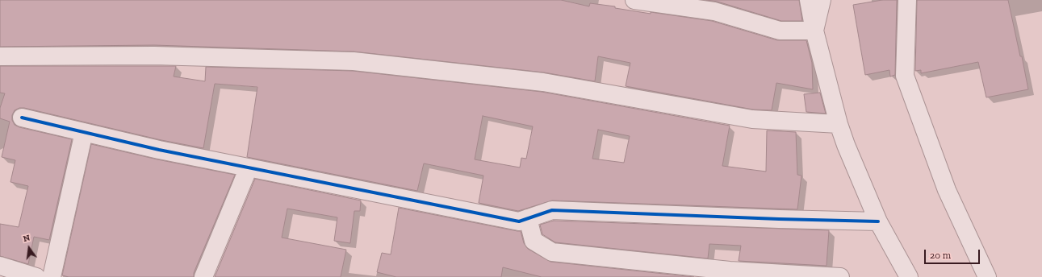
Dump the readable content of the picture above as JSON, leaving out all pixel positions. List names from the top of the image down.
{
  "scale_bar": "20 m",
  "north": "top"
}
